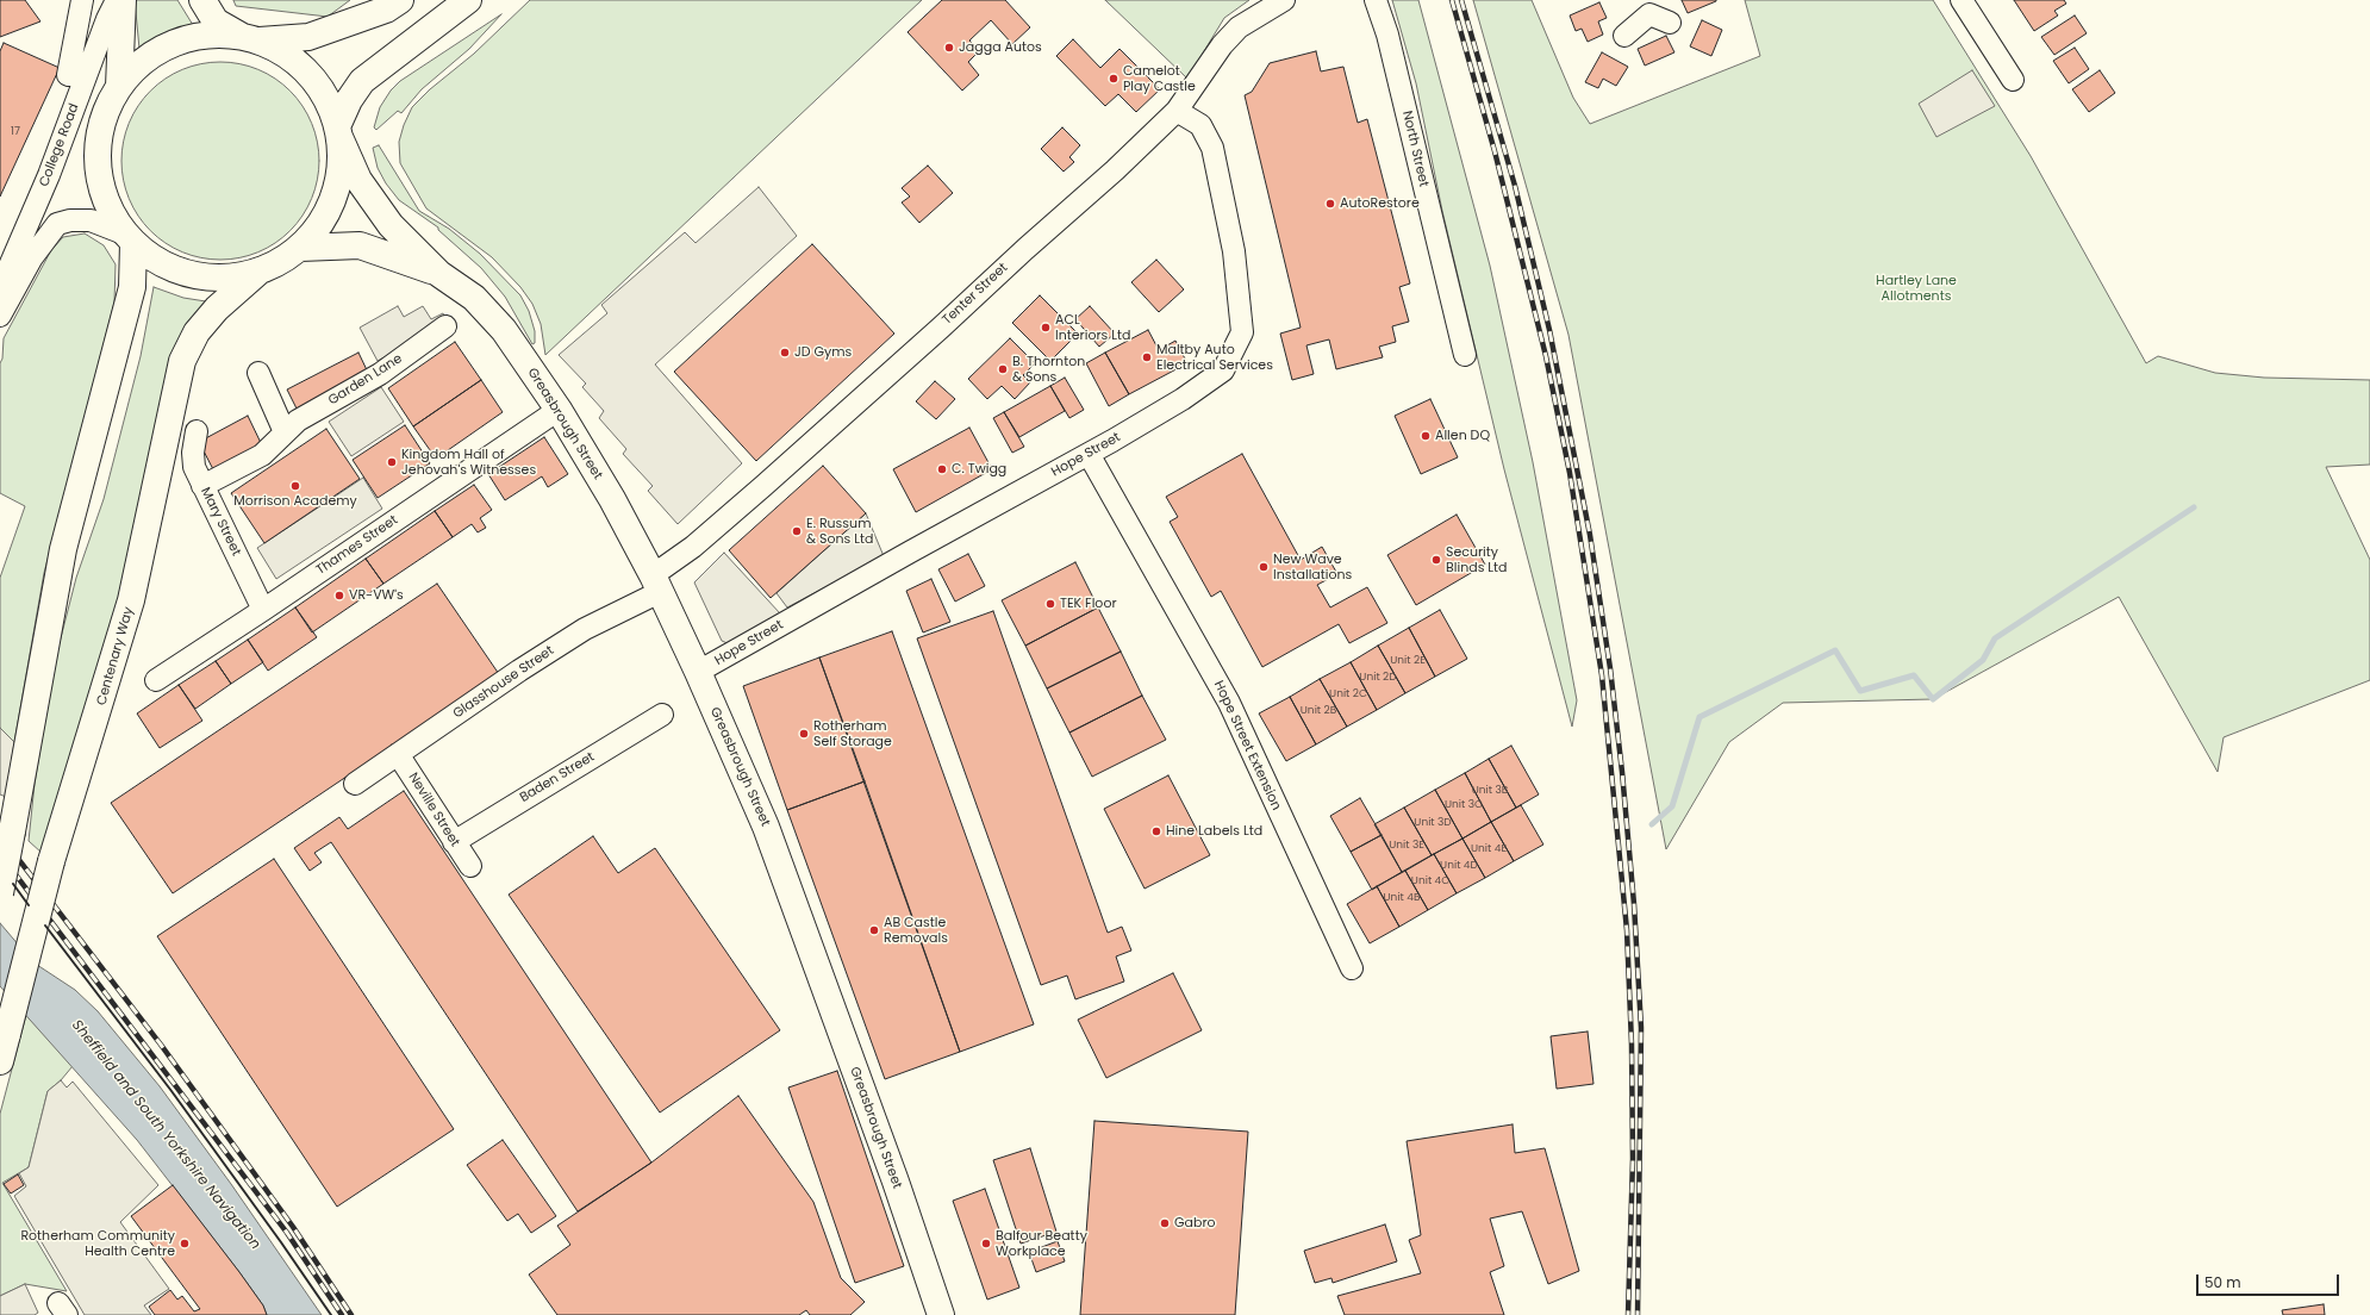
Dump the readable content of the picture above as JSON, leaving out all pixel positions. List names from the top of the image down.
{
  "streets": {
    "main road": ["Greasbrough Street", "Centenary Way"],
    "street": [
      "College Road",
      "North Street",
      "Tenter Street",
      "Garden Lane",
      "Hope Street",
      "Mary Street",
      "Thames Street",
      "Glasshouse Street",
      "Hope Street Extension",
      "Baden Street",
      "Neville Street"
    ]
  },
  "crossings": [
    ["Tenter Street", "Greasbrough Street"],
    ["Tenter Street", "Hope Street"],
    ["Tenter Street", "Glasshouse Street"],
    ["Garden Lane", "Mary Street"],
    ["Greasbrough Street", "Hope Street"],
    ["Greasbrough Street", "Thames Street"],
    ["Greasbrough Street", "Glasshouse Street"],
    ["Hope Street", "Hope Street Extension"],
    ["Mary Street", "Thames Street"],
    ["Glasshouse Street", "Neville Street"],
    ["Baden Street", "Neville Street"]
  ],
  "water": ["Sheffield and South Yorkshire Navigation"],
  "parks": ["Hartley Lane Allotments"],
  "places": [
    "Jagga Autos",
    "Camelot Play Castle",
    "AutoRestore",
    "ACL Interiors Ltd",
    "JD Gyms",
    "Maltby Auto Electrical Services",
    "B. Thornton & Sons",
    "Allen DQ",
    "Kingdom Hall of Jehovah's Witnesses",
    "C. Twigg",
    "Morrison Academy",
    "E. Russum & Sons Ltd",
    "Security Blinds Ltd",
    "New Wave Installations",
    "VR-VW's",
    "TEK Floor",
    "Rotherham Self Storage",
    "Hine Labels Ltd",
    "AB Castle Removals",
    "Gabro",
    "Rotherham Community Health Centre",
    "Balfour Beatty Workplace"
  ],
  "house_numbers": [
    "17",
    "Unit 2E",
    "Unit 2D",
    "Unit 2C",
    "Unit 2B",
    "Unit 3B",
    "Unit 3C",
    "Unit 3D",
    "Unit 3E",
    "Unit 4E",
    "Unit 4D",
    "Unit 4C",
    "Unit 4B"
  ],
  "scale_bar": "50 m"
}
